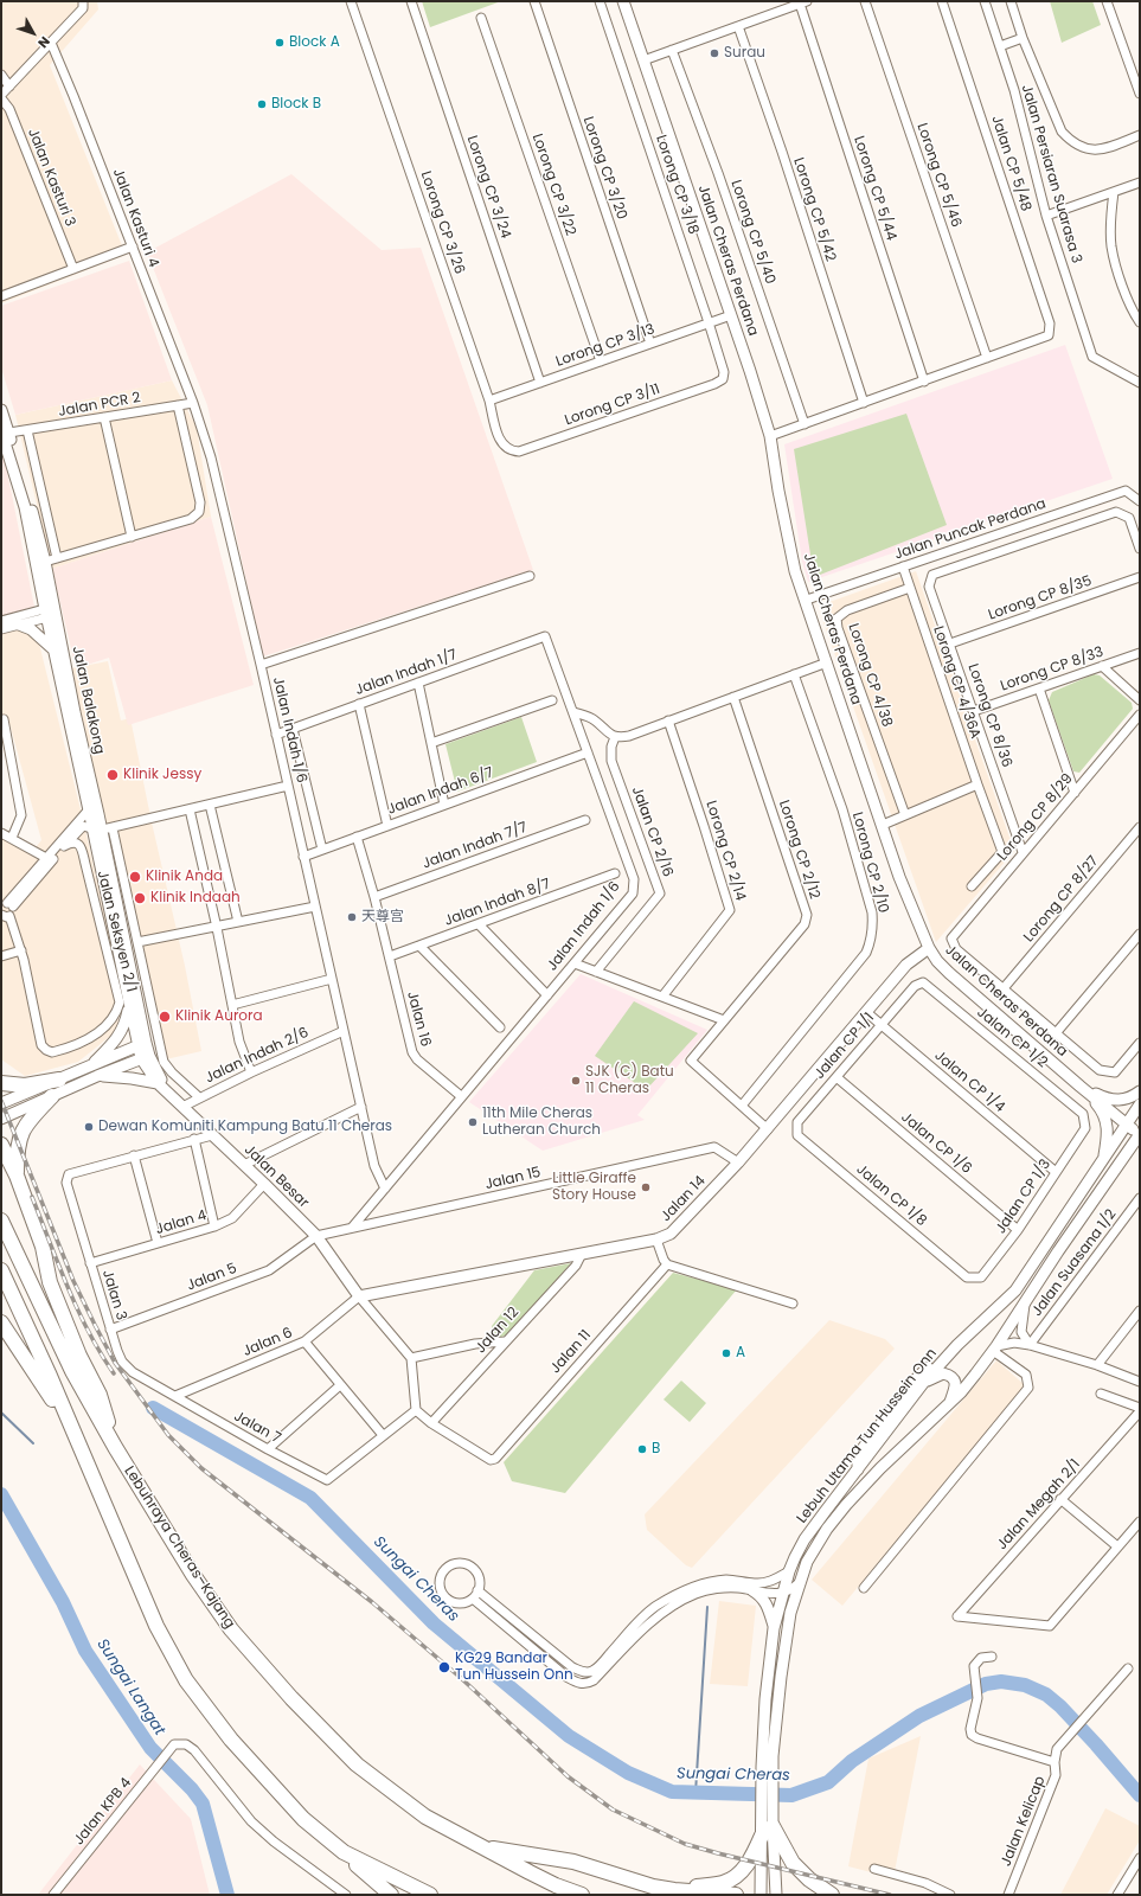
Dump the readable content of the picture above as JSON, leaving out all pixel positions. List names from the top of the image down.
{
  "streets": {
    "highway": ["Lebuhraya Cheras–Kajang"],
    "street": [
      "Jalan CP 5/48",
      "Lorong CP 3/20",
      "Jalan Persiaran Suarasa 3",
      "Lorong CP 5/46",
      "Jalan Kasturi 3",
      "Lorong CP 3/22",
      "Lorong CP 3/18",
      "Lorong CP 3/24",
      "Lorong CP 5/44",
      "Lorong CP 5/42",
      "Jalan Kasturi 4",
      "Lorong CP 3/26",
      "Lorong CP 5/40",
      "Jalan Cheras Perdana",
      "Lorong CP 3/13",
      "Jalan PCR 2",
      "Lorong CP 3/11",
      "Jalan Puncak Perdana",
      "Lorong CP 8/35",
      "Lorong CP 8/33",
      "Jalan Indah 1/7",
      "Lorong CP 4/38",
      "Lorong CP 4/36A",
      "Jalan Balakong",
      "Lorong CP 8/36",
      "Jalan Indah 1/6",
      "Jalan Indah 6/7",
      "Lorong CP 8/29",
      "Jalan CP 2/16",
      "Jalan Indah 7/7",
      "Lorong CP 2/12",
      "Lorong CP 2/14",
      "Lorong CP 2/10",
      "Lorong CP 8/27",
      "Jalan Indah 8/7",
      "Jalan Seksyen 2/1",
      "Jalan 16",
      "Jalan CP 1/2",
      "Jalan CP 1/1",
      "Jalan Indah 2/6",
      "Jalan CP 1/4",
      "Jalan CP 1/6",
      "Jalan Besar",
      "Jalan 15",
      "Jalan CP 1/8",
      "Jalan CP 1/3",
      "Jalan 14",
      "Jalan 4",
      "Jalan Suasana 1/2",
      "Jalan 5",
      "Jalan 3",
      "Jalan 12",
      "Jalan 6",
      "Jalan 11",
      "Jalan 7",
      "Lebuh Utama Tun Hussein Onn",
      "Jalan Megah 2/1",
      "Jalan KPB 4",
      "Jalan Kelicap"
    ]
  },
  "crossings": [
    ["Jalan CP 5/48", "Lorong CP 5/46"],
    ["Lorong CP 3/20", "Lorong CP 3/13"],
    ["Lorong CP 3/22", "Lorong CP 3/13"],
    ["Lorong CP 3/18", "Lorong CP 3/13"],
    ["Lorong CP 3/18", "Lorong CP 3/11"],
    ["Lorong CP 3/24", "Lorong CP 3/13"],
    ["Jalan Kasturi 4", "Jalan PCR 2"],
    ["Jalan Kasturi 4", "Jalan Indah 1/6"],
    ["Lorong CP 3/26", "Lorong CP 3/13"],
    ["Lorong CP 3/26", "Lorong CP 3/11"],
    ["Jalan Cheras Perdana", "Lorong CP 3/13"],
    ["Jalan Cheras Perdana", "Jalan Puncak Perdana"],
    ["Jalan Cheras Perdana", "Jalan 14"],
    ["Jalan Cheras Perdana", "Lebuh Utama Tun Hussein Onn"],
    ["Jalan PCR 2", "Jalan Balakong"],
    ["Jalan PCR 2", "Jalan Indah 1/6"],
    ["Jalan Puncak Perdana", "Lorong CP 4/36A"],
    ["Lorong CP 8/35", "Lorong CP 8/36"],
    ["Lorong CP 8/33", "Lorong CP 8/36"],
    ["Jalan Indah 1/7", "Jalan Indah 1/6"],
    ["Lorong CP 4/38", "Lorong CP 4/36A"],
    ["Lorong CP 8/36", "Lorong CP 8/29"],
    ["Jalan Indah 1/6", "Jalan Indah 6/7"],
    ["Jalan Indah 1/6", "Jalan 16"],
    ["Jalan Indah 1/6", "Jalan Indah 2/6"],
    ["Jalan Indah 1/6", "Jalan 15"],
    ["Jalan Indah 6/7", "Jalan 16"],
    ["Lorong CP 8/29", "Lorong CP 8/27"],
    ["Jalan Indah 7/7", "Jalan 16"],
    ["Lorong CP 2/12", "Lorong CP 2/10"],
    ["Jalan Indah 8/7", "Jalan 16"],
    ["Jalan CP 1/2", "Jalan CP 1/1"],
    ["Jalan CP 1/2", "Jalan CP 1/3"],
    ["Jalan CP 1/1", "Jalan CP 1/4"],
    ["Jalan CP 1/1", "Jalan CP 1/6"],
    ["Jalan CP 1/1", "Jalan CP 1/8"],
    ["Jalan Indah 2/6", "Jalan Besar"],
    ["Jalan CP 1/4", "Jalan CP 1/3"],
    ["Jalan CP 1/4", "Jalan 14"],
    ["Jalan CP 1/6", "Jalan CP 1/3"],
    ["Jalan Besar", "Jalan 15"],
    ["Jalan Besar", "Jalan 14"],
    ["Jalan Besar", "Jalan 4"],
    ["Jalan Besar", "Jalan 5"],
    ["Jalan Besar", "Jalan 6"],
    ["Jalan 15", "Jalan 14"],
    ["Jalan 15", "Jalan 5"],
    ["Jalan CP 1/8", "Jalan CP 1/3"],
    ["Jalan 14", "Jalan 12"],
    ["Jalan 14", "Jalan 6"],
    ["Jalan 4", "Jalan 3"],
    ["Jalan 5", "Jalan 3"],
    ["Jalan 3", "Jalan 6"],
    ["Jalan 3", "Jalan 7"],
    ["Jalan 12", "Jalan 11"],
    ["Jalan 6", "Jalan 7"]
  ],
  "water": ["Sungai Cheras", "Sungai Langat"],
  "places": [
    "Block A",
    "Surau",
    "Block B",
    "Klinik Jessy",
    "Klinik Anda",
    "Klinik Indaah",
    "天尊宫",
    "Klinik Aurora",
    "SJK (C) Batu 11 Cheras",
    "11th Mile Cheras Lutheran Church",
    "Dewan Komuniti Kampung Batu 11 Cheras",
    "Little Giraffe Story House",
    "A",
    "B",
    "KG29 Bandar Tun Hussein Onn"
  ],
  "north": "bottom right"
}
